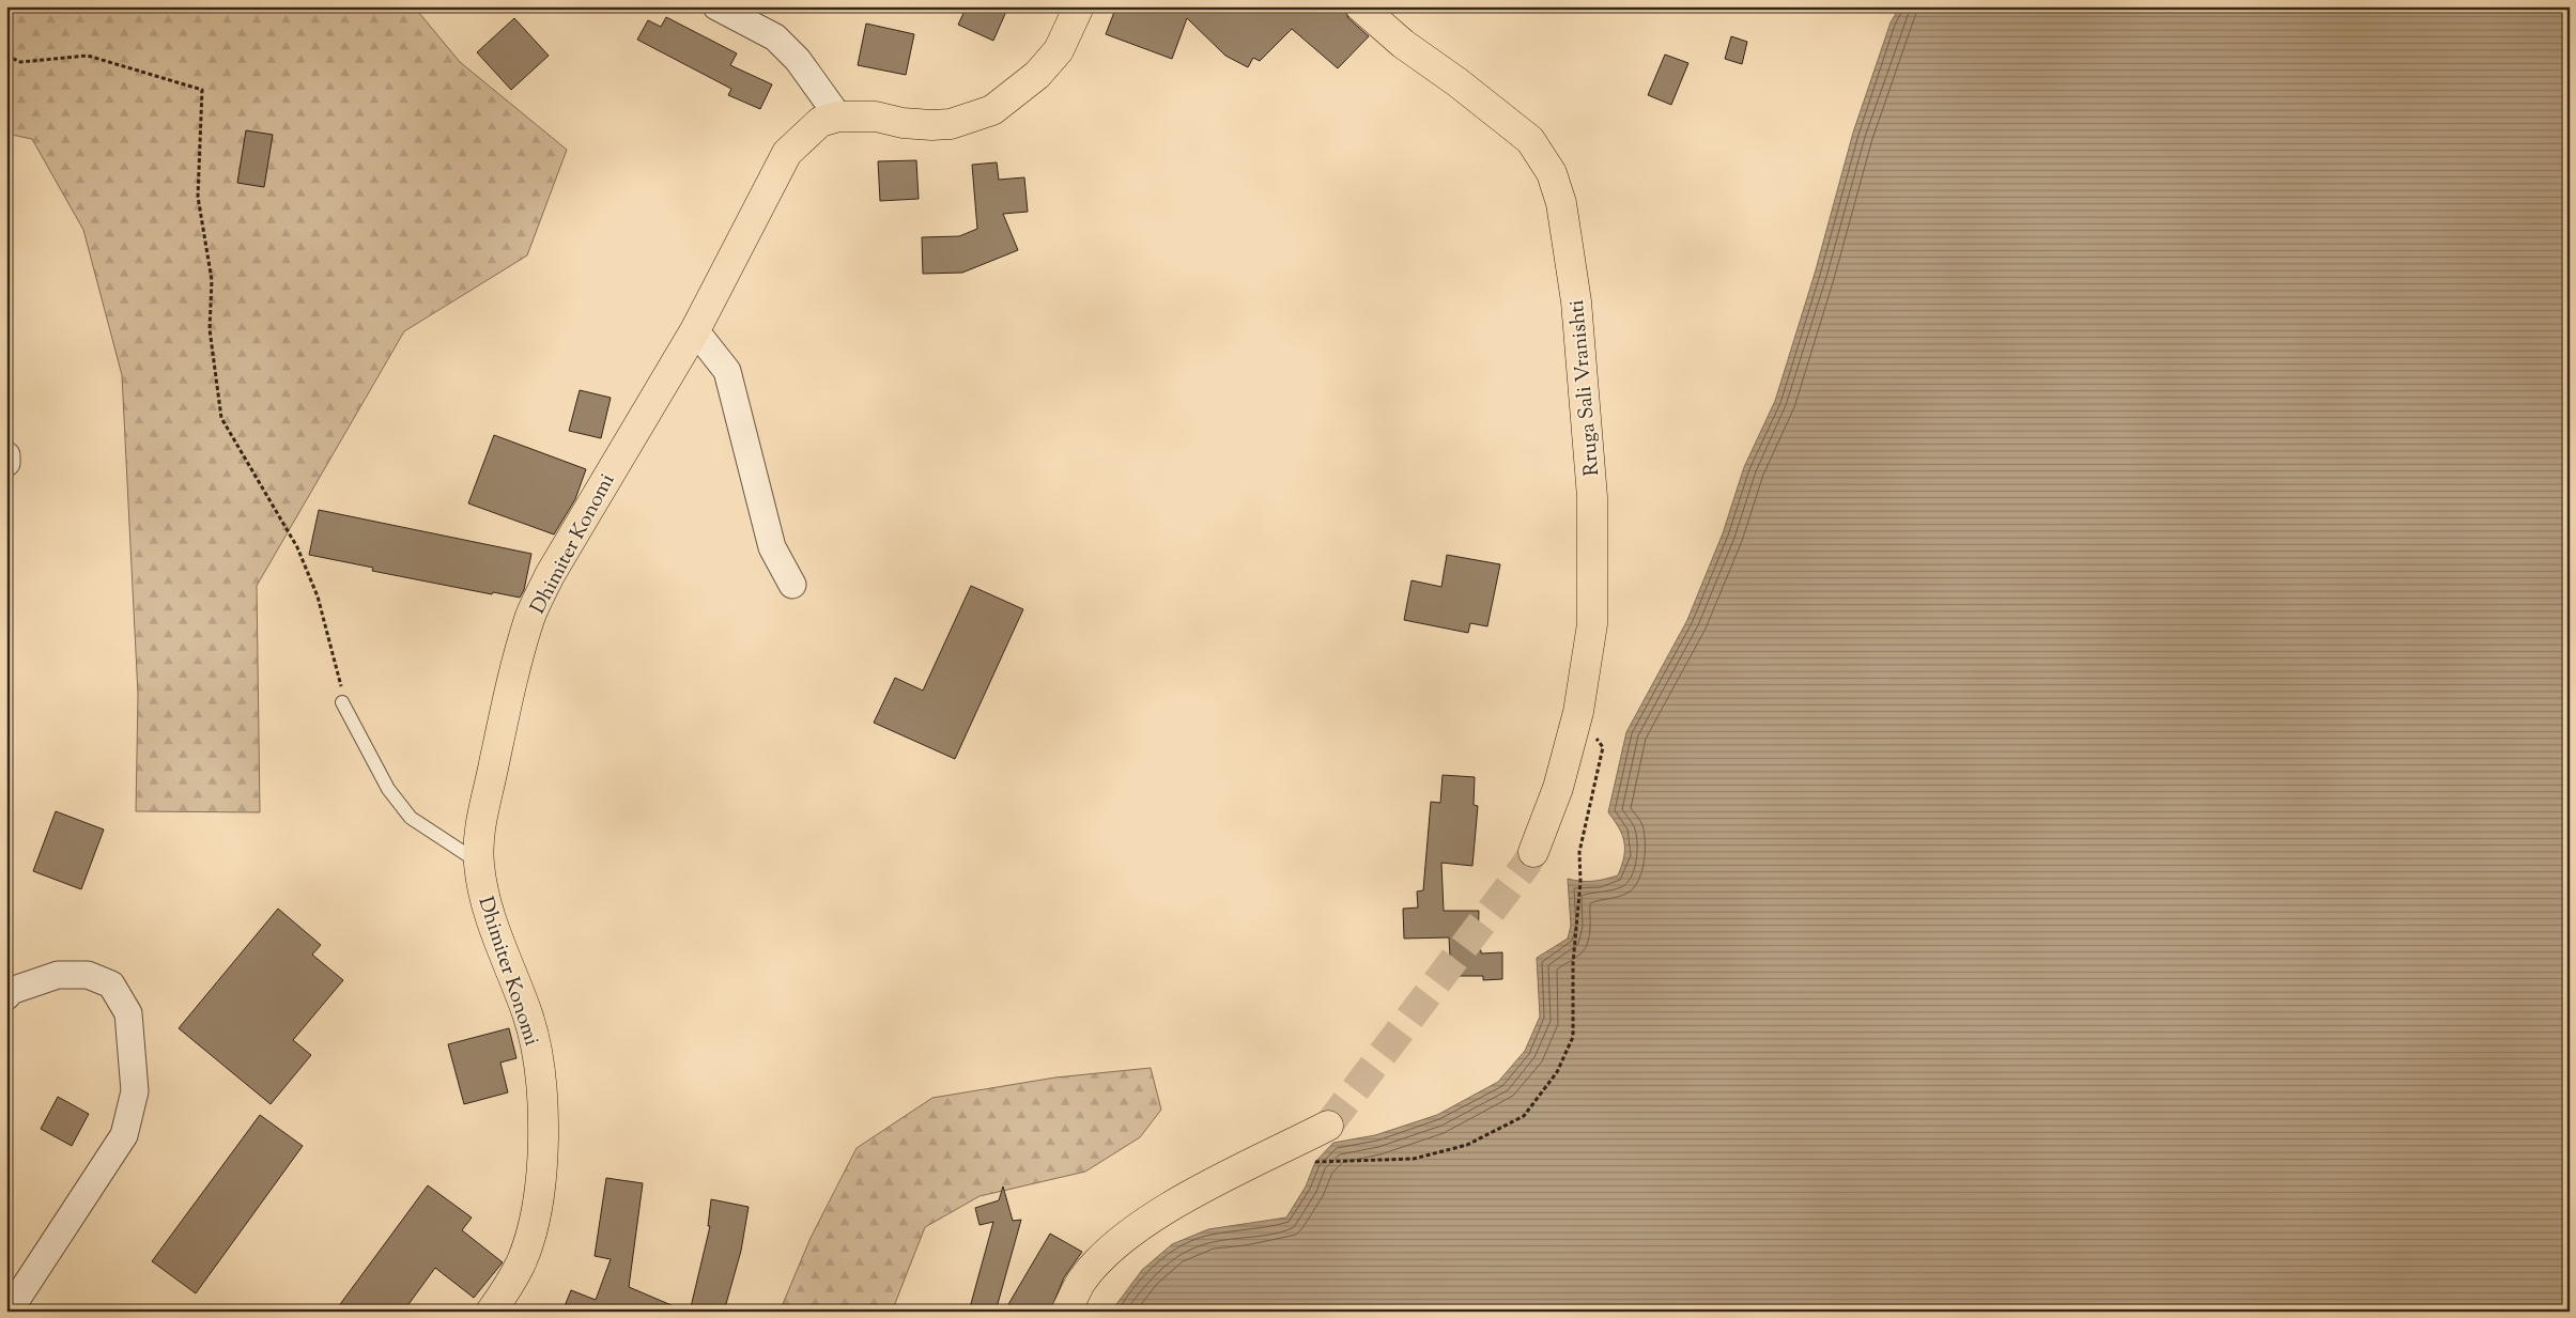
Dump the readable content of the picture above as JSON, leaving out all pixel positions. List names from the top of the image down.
{
  "streets": {
    "main road": ["Rruga Sali Vranishti", "Dhimiter Konomi"]
  }
}
